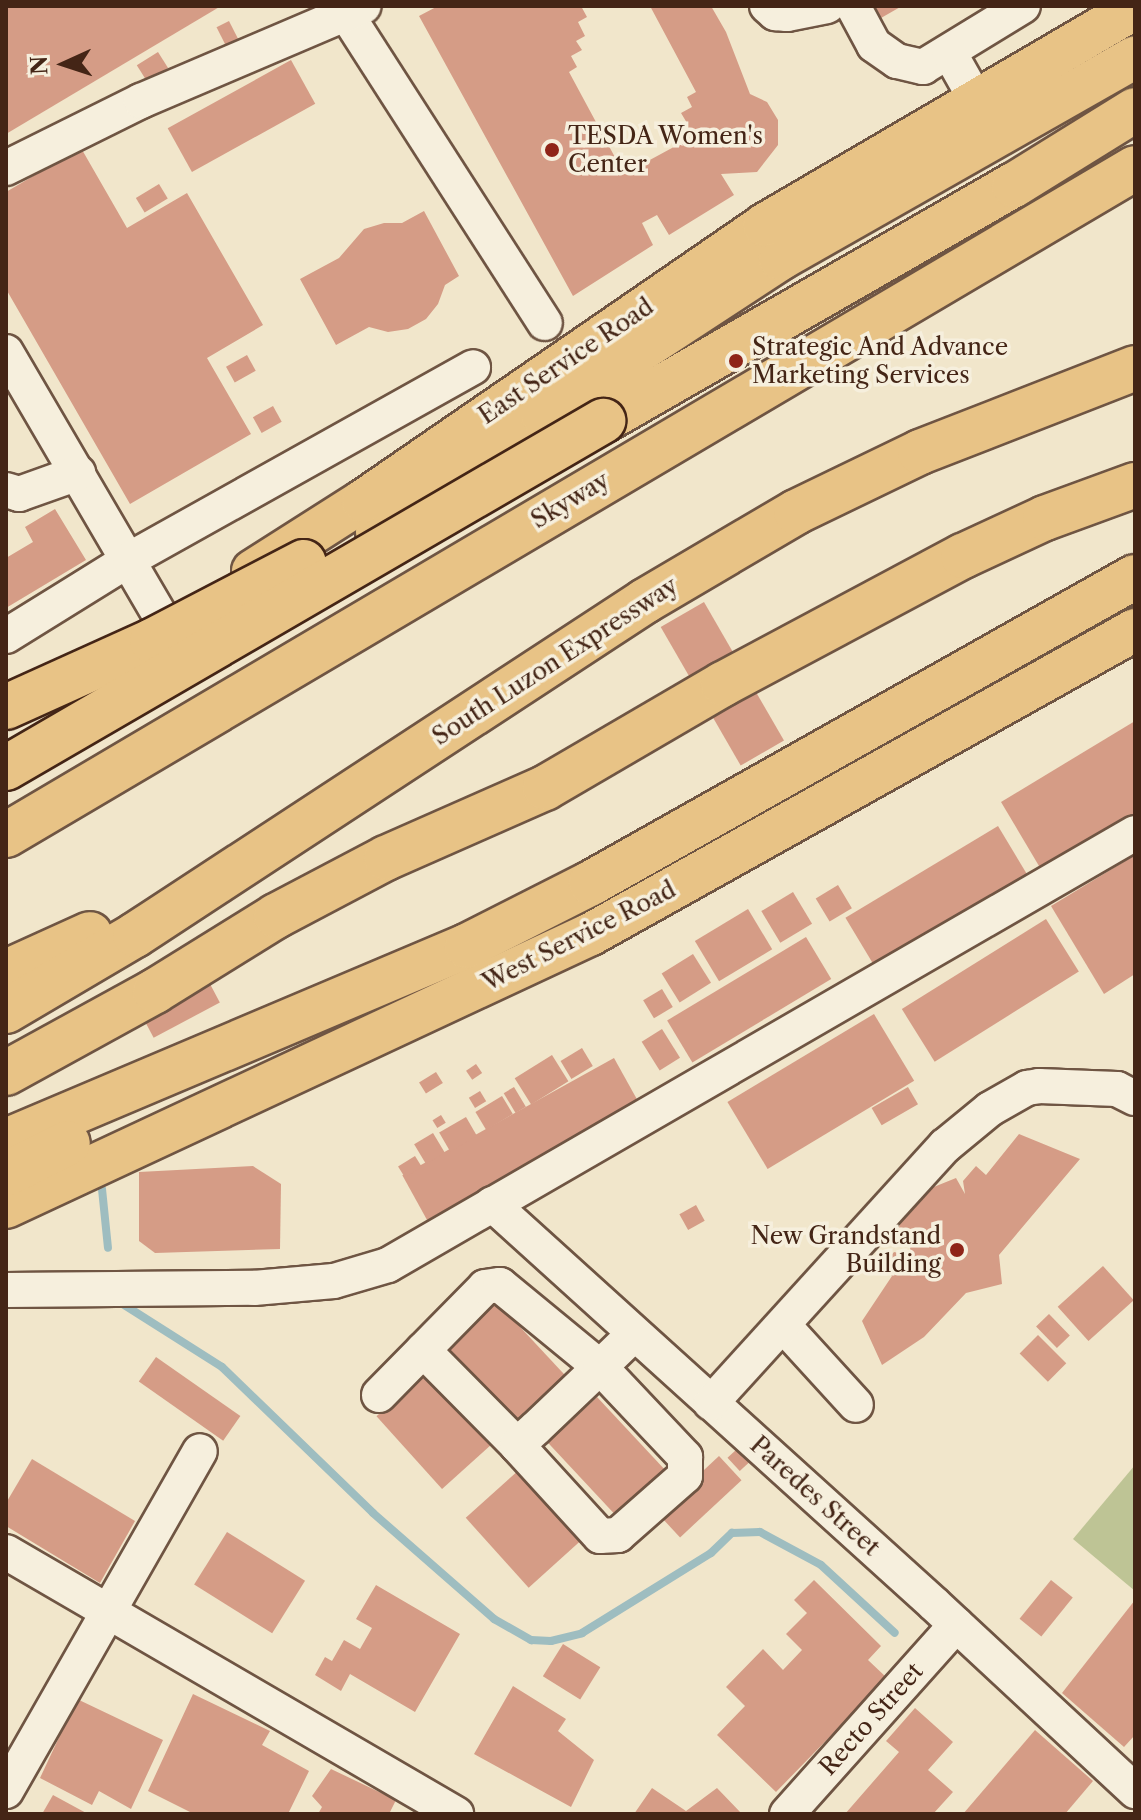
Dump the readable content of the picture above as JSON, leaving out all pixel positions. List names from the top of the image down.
{
  "streets": {
    "highway": ["Skyway", "South Luzon Expressway"],
    "main road": ["East Service Road", "West Service Road"],
    "lane": ["Paredes Street", "Recto Street"]
  },
  "crossings": [
    ["Paredes Street", "Recto Street"]
  ],
  "places": ["TESDA Women's Center", "Strategic And Advance Marketing Services", "New Grandstand Building"],
  "north": "left"
}
